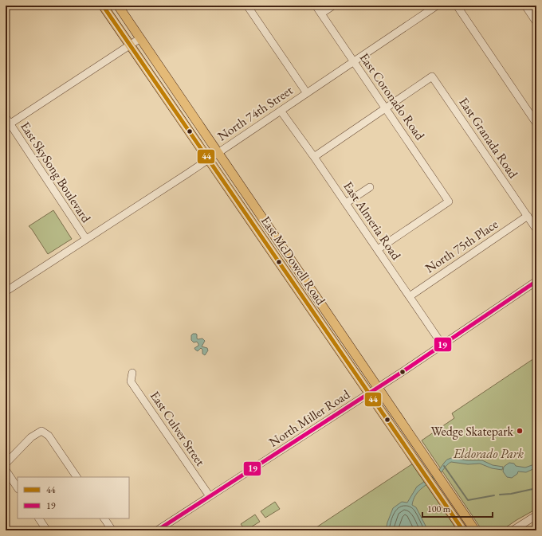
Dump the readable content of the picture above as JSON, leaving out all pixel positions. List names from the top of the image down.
{
  "streets": {
    "main road": ["East McDowell Road"],
    "street": [
      "East Coronado Road",
      "North 74th Street",
      "East Granada Road",
      "East SkySong Boulevard",
      "East Almeria Road",
      "North 75th Place",
      "North Miller Road",
      "East Culver Street"
    ]
  },
  "crossings": [
    ["East Coronado Road", "North 74th Street"],
    ["East Coronado Road", "East Granada Road"],
    ["East Coronado Road", "East Almeria Road"],
    ["North 74th Street", "East SkySong Boulevard"],
    ["North 74th Street", "East Almeria Road"],
    ["North 74th Street", "East McDowell Road"],
    ["East Granada Road", "North 75th Place"],
    ["East Almeria Road", "North 75th Place"],
    ["East Almeria Road", "North Miller Road"],
    ["East McDowell Road", "North Miller Road"],
    ["North Miller Road", "East Culver Street"]
  ],
  "parks": ["Eldorado Park"],
  "places": ["Wedge Skatepark"],
  "lines": ["transit line 44", "transit line 19"],
  "legend": ["44", "19"],
  "scale_bar": "100 m"
}
